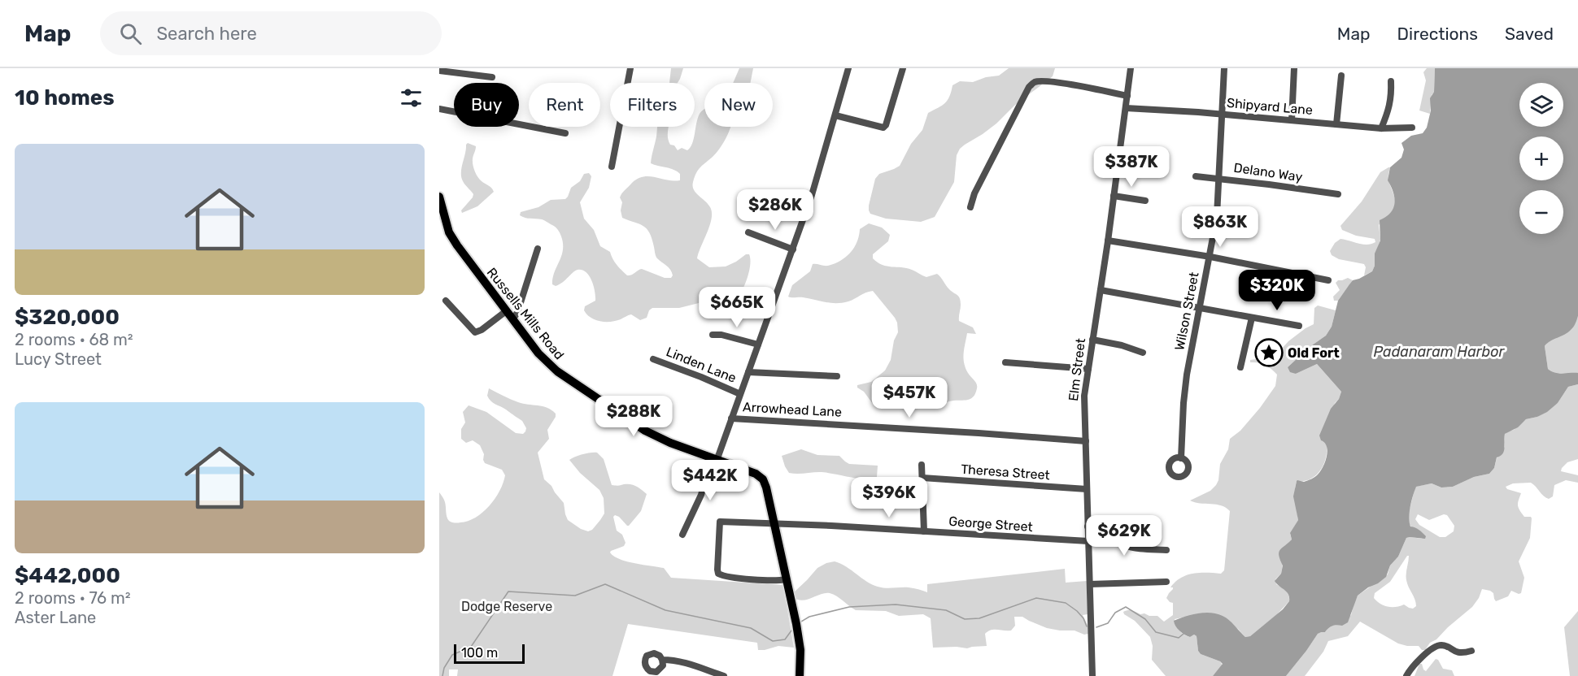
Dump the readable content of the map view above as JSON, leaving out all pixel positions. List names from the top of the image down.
{
  "streets": {
    "main road": ["Russells Mills Road"],
    "street": [
      "Shipyard Lane",
      "Delano Way",
      "Wilson Street",
      "Linden Lane",
      "Elm Street",
      "Arrowhead Lane",
      "Theresa Street",
      "George Street"
    ]
  },
  "crossings": [
    ["Shipyard Lane", "Wilson Street"],
    ["Shipyard Lane", "Elm Street"],
    ["Delano Way", "Wilson Street"],
    ["Russells Mills Road", "George Street"],
    ["Elm Street", "Arrowhead Lane"],
    ["Elm Street", "Theresa Street"],
    ["Elm Street", "George Street"]
  ],
  "water": ["Padanaram Harbor"],
  "parks": ["Dodge Reserve"],
  "places": {
    "place": ["Old Fort"]
  },
  "scale_bar": "100 m",
  "page": {
    "header": "Map",
    "search": "Search here",
    "nav": ["Map", "Directions", "Saved"],
    "heading": "10 homes",
    "map_buttons": ["+", "−"],
    "chip": [
      "Buy",
      "Rent",
      "Filters",
      "New"
    ],
    "list": [
      {
        "name": "$320,000",
        "note": "2 rooms · 68 m² · Lucy Street"
      },
      {
        "name": "$442,000",
        "note": "2 rooms · 76 m² · Aster Lane"
      }
    ],
    "price": [
      "$387K",
      "$286K",
      "$863K",
      "$320K",
      "$665K",
      "$457K",
      "$288K",
      "$442K",
      "$396K",
      "$629K"
    ],
    "scale": "100 m"
  }
}
